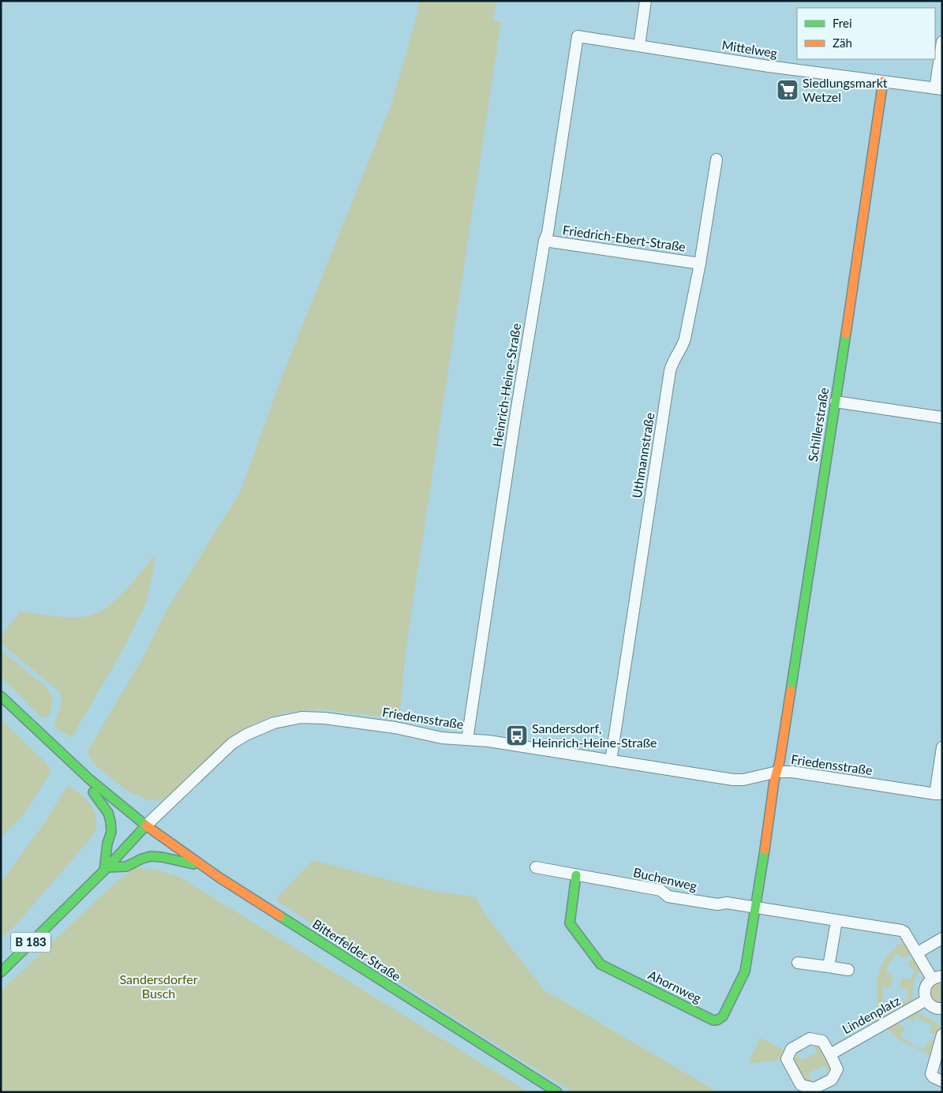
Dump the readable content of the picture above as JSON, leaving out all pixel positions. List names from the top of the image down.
{
  "streets": {
    "street": [
      "Mittelweg",
      "Friedrich-Ebert-Straße",
      "Heinrich-Heine-Straße",
      "Schillerstraße",
      "Uthmannstraße",
      "Friedensstraße",
      "Buchenweg",
      "B 183",
      "Bitterfelder Straße",
      "Ahornweg",
      "Lindenplatz"
    ]
  },
  "crossings": [
    ["Mittelweg", "Heinrich-Heine-Straße"],
    ["Mittelweg", "Schillerstraße"],
    ["Friedrich-Ebert-Straße", "Heinrich-Heine-Straße"],
    ["Friedrich-Ebert-Straße", "Uthmannstraße"],
    ["Heinrich-Heine-Straße", "Friedensstraße"],
    ["Schillerstraße", "Friedensstraße"],
    ["Schillerstraße", "Buchenweg"],
    ["Schillerstraße", "Ahornweg"],
    ["Uthmannstraße", "Friedensstraße"],
    ["Friedensstraße", "B 183"],
    ["Friedensstraße", "Bitterfelder Straße"],
    ["Buchenweg", "Ahornweg"],
    ["Buchenweg", "Lindenplatz"],
    ["B 183", "Bitterfelder Straße"]
  ],
  "parks": ["Sandersdorfer Busch"],
  "places": {
    "supermarket": ["Siedlungsmarkt Wetzel"],
    "bus stop": ["Sandersdorf, Heinrich-Heine-Straße"]
  },
  "legend": ["Frei", "Zäh"]
}
